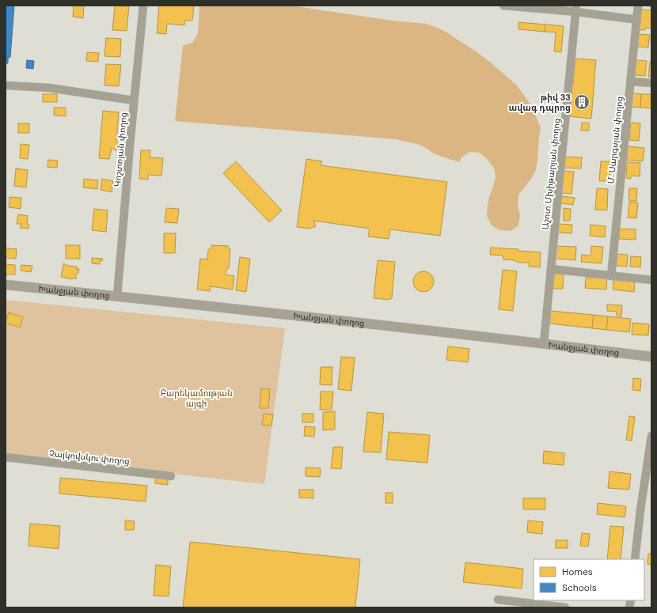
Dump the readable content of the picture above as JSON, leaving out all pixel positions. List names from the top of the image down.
{
  "streets": {
    "main road": ["Խանջյան փողոց"],
    "street": [
      "Մ. Սարգսյան փողոց",
      "Կոշտոյան փողոց",
      "Աշոտ Մխիթարյան փողոց",
      "Չայկովսկու փողոց"
    ]
  },
  "crossings": [
    ["Կոշտոյան փողոց", "Խանջյան փողոց"],
    ["Աշոտ Մխիթարյան փողոց", "Խանջյան փողոց"]
  ],
  "parks": ["Բարեկամության այգի"],
  "places": {
    "building": ["թիվ 33 ավագ դպրոց"]
  },
  "legend": ["Homes", "Schools"]
}
